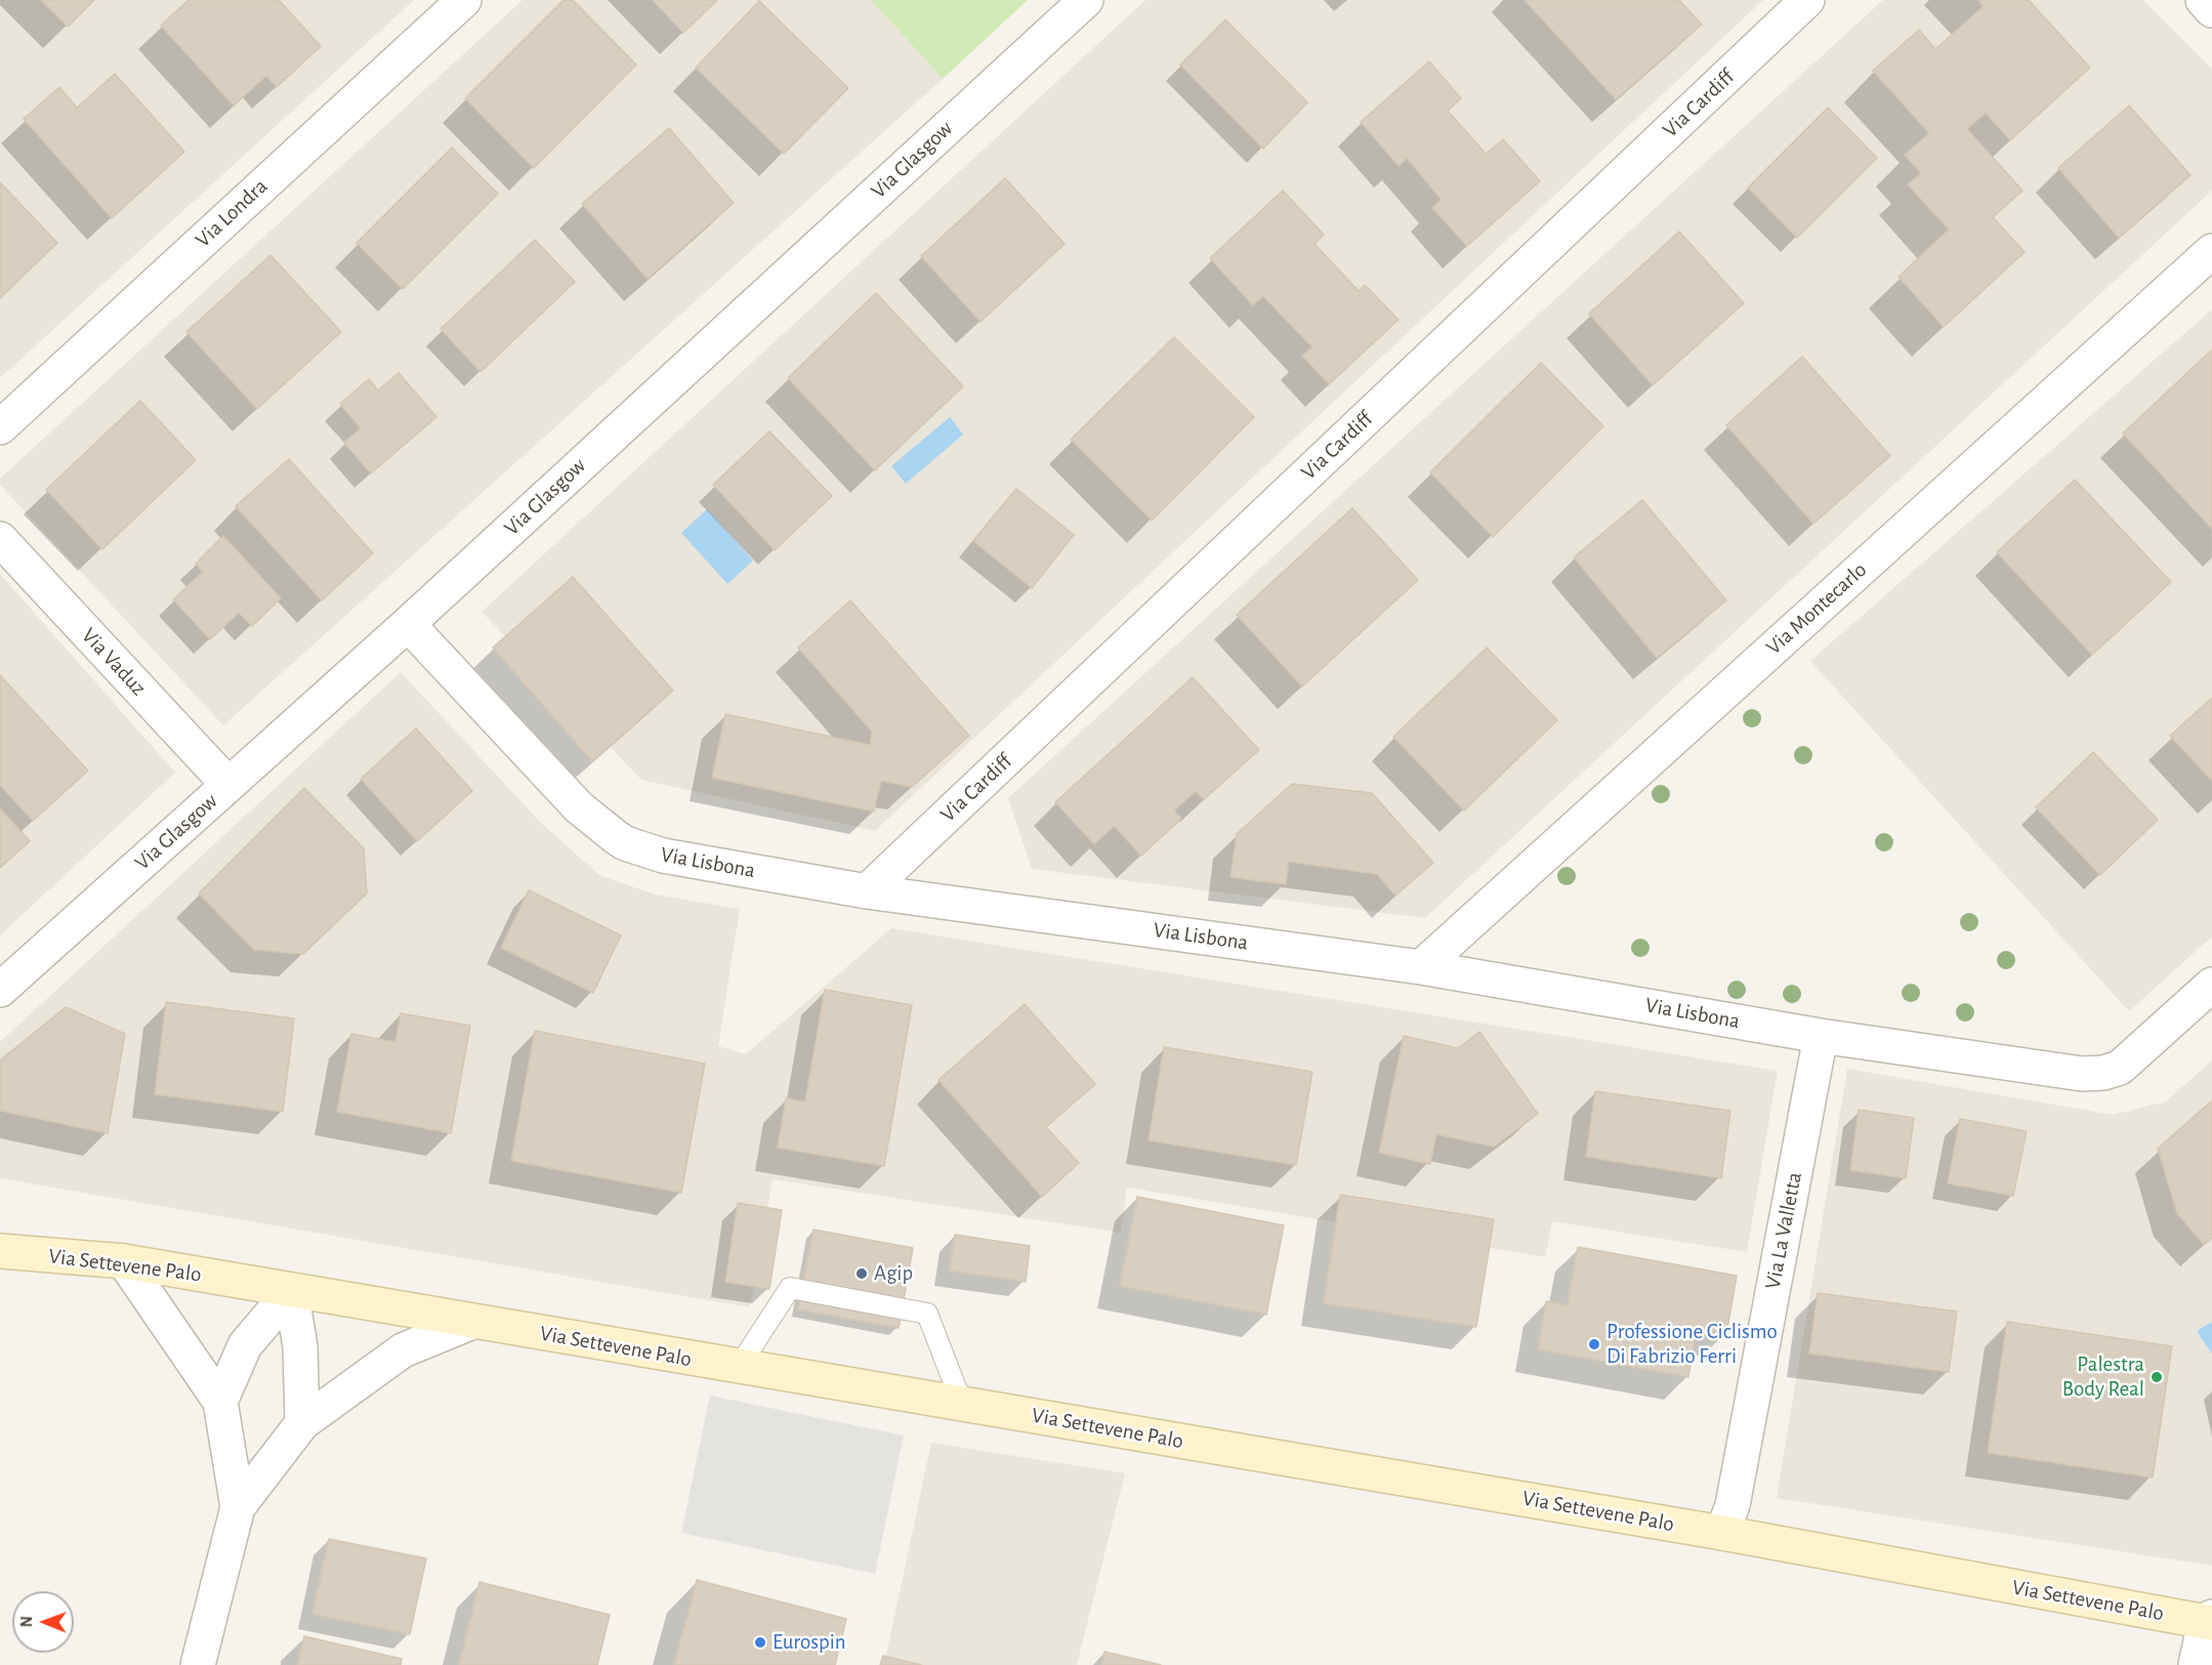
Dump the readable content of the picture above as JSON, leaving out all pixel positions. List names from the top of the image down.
{
  "streets": {
    "street": [
      "Via Cardiff",
      "Via Glasgow",
      "Via Londra",
      "Via Montecarlo",
      "Via Vaduz",
      "Via Lisbona",
      "Via La Valletta",
      "Via Settevene Palo"
    ]
  },
  "crossings": [
    ["Via Cardiff", "Via Lisbona"],
    ["Via Glasgow", "Via Vaduz"],
    ["Via Glasgow", "Via Lisbona"],
    ["Via Montecarlo", "Via Lisbona"],
    ["Via Lisbona", "Via La Valletta"],
    ["Via La Valletta", "Via Settevene Palo"]
  ],
  "places": [
    "Agip",
    "Professione Ciclismo Di Fabrizio Ferri",
    "Palestra Body Real",
    "Eurospin"
  ],
  "north": "left"
}
